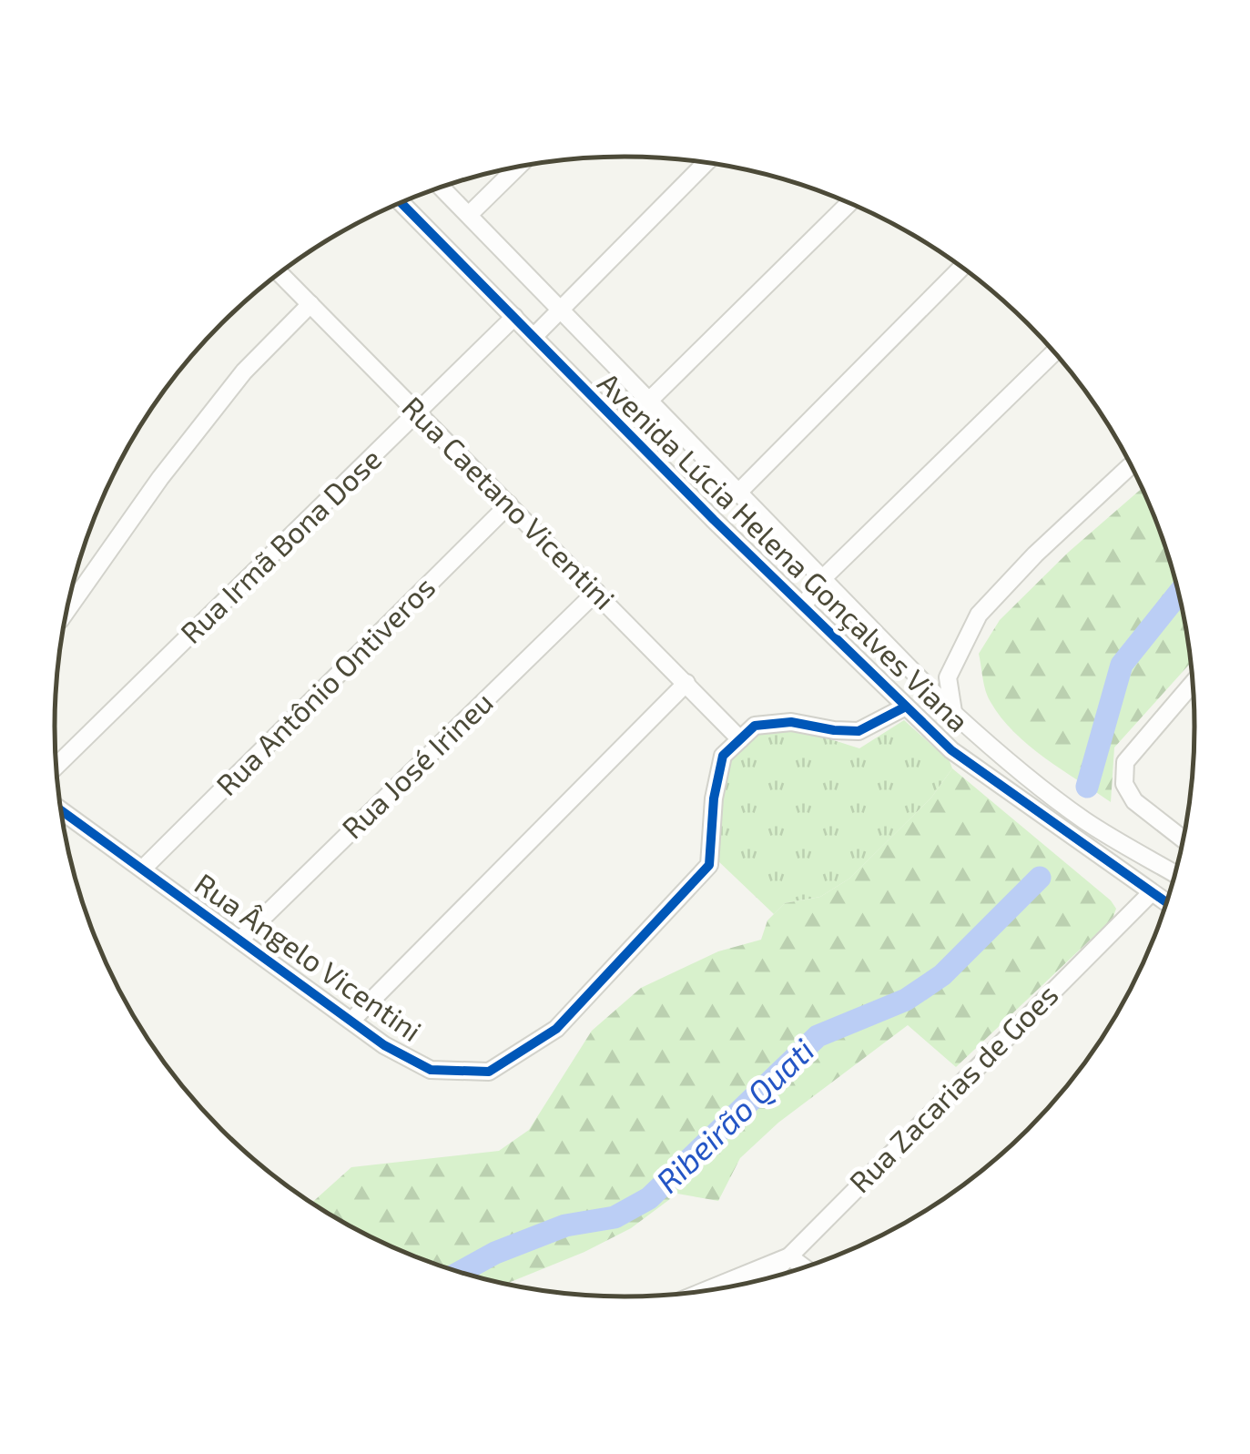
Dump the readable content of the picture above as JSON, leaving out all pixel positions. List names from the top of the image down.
{
  "streets": {
    "street": [
      "Rua Caetano Vicentini",
      "Rua Irmã Bona Dose",
      "Avenida Lúcia Helena Gonçalves Viana",
      "Rua Antônio Ontiveros",
      "Rua José Irineu",
      "Rua Ângelo Vicentini",
      "Rua Zacarias de Goes"
    ]
  },
  "crossings": [
    ["Rua Caetano Vicentini", "Rua Irmã Bona Dose"],
    ["Rua Caetano Vicentini", "Rua Antônio Ontiveros"],
    ["Rua Caetano Vicentini", "Rua José Irineu"],
    ["Rua Caetano Vicentini", "Rua Ângelo Vicentini"],
    ["Rua Irmã Bona Dose", "Avenida Lúcia Helena Gonçalves Viana"],
    ["Avenida Lúcia Helena Gonçalves Viana", "Rua Zacarias de Goes"],
    ["Rua Antônio Ontiveros", "Rua Ângelo Vicentini"],
    ["Rua José Irineu", "Rua Ângelo Vicentini"]
  ],
  "water": ["Ribeirão Quati"]
}
